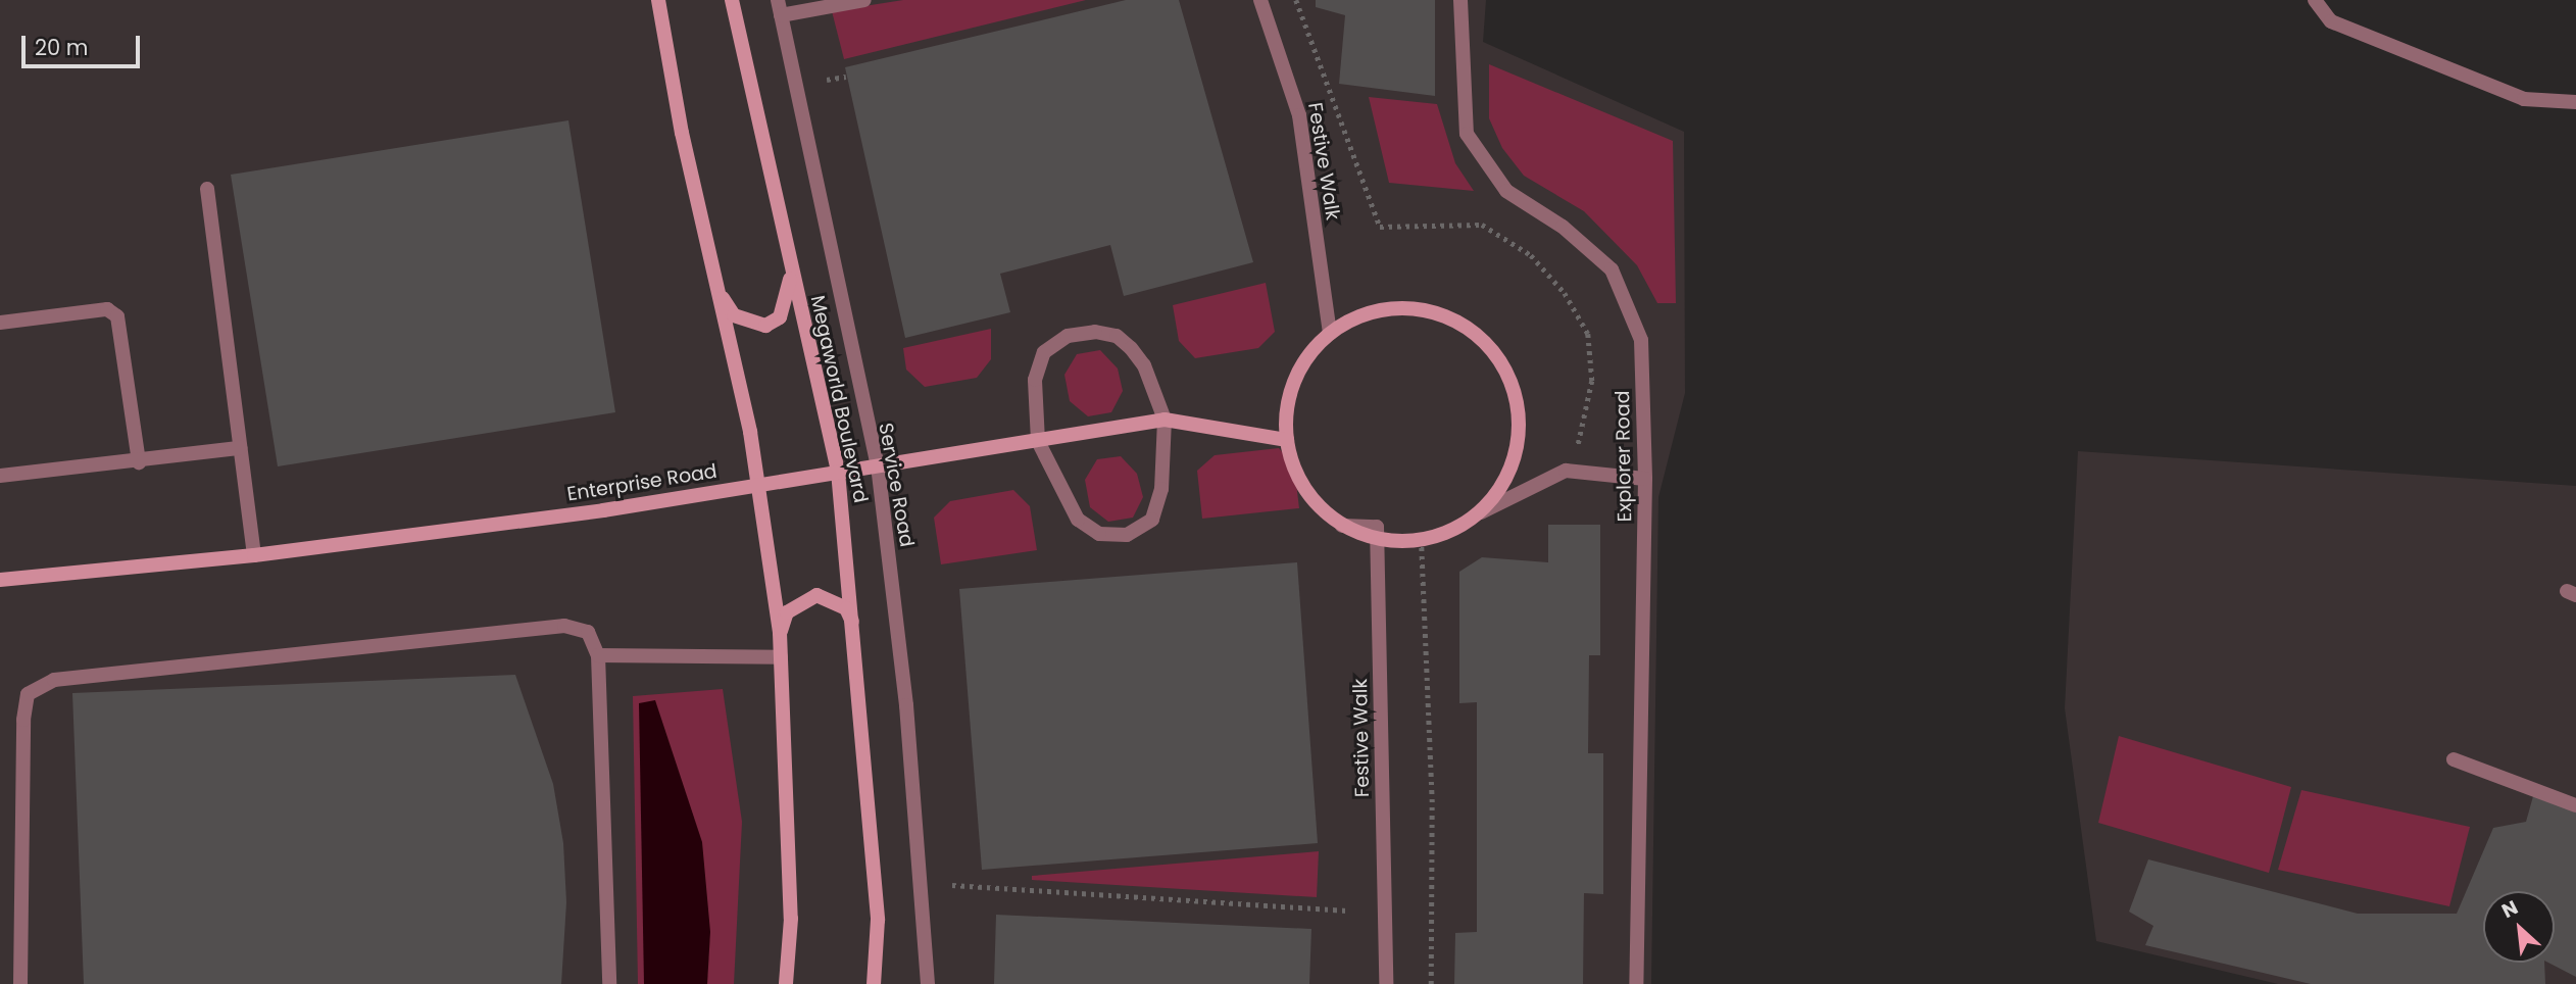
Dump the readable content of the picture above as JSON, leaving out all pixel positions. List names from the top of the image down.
{
  "streets": {
    "main road": ["Megaworld Boulevard", "Enterprise Road"],
    "street": ["Festive Walk", "Explorer Road", "Service Road"]
  },
  "crossings": [
    ["Festive Walk", "Enterprise Road"],
    ["Megaworld Boulevard", "Enterprise Road"],
    ["Enterprise Road", "Service Road"]
  ],
  "scale_bar": "20 m",
  "north": "top left"
}
